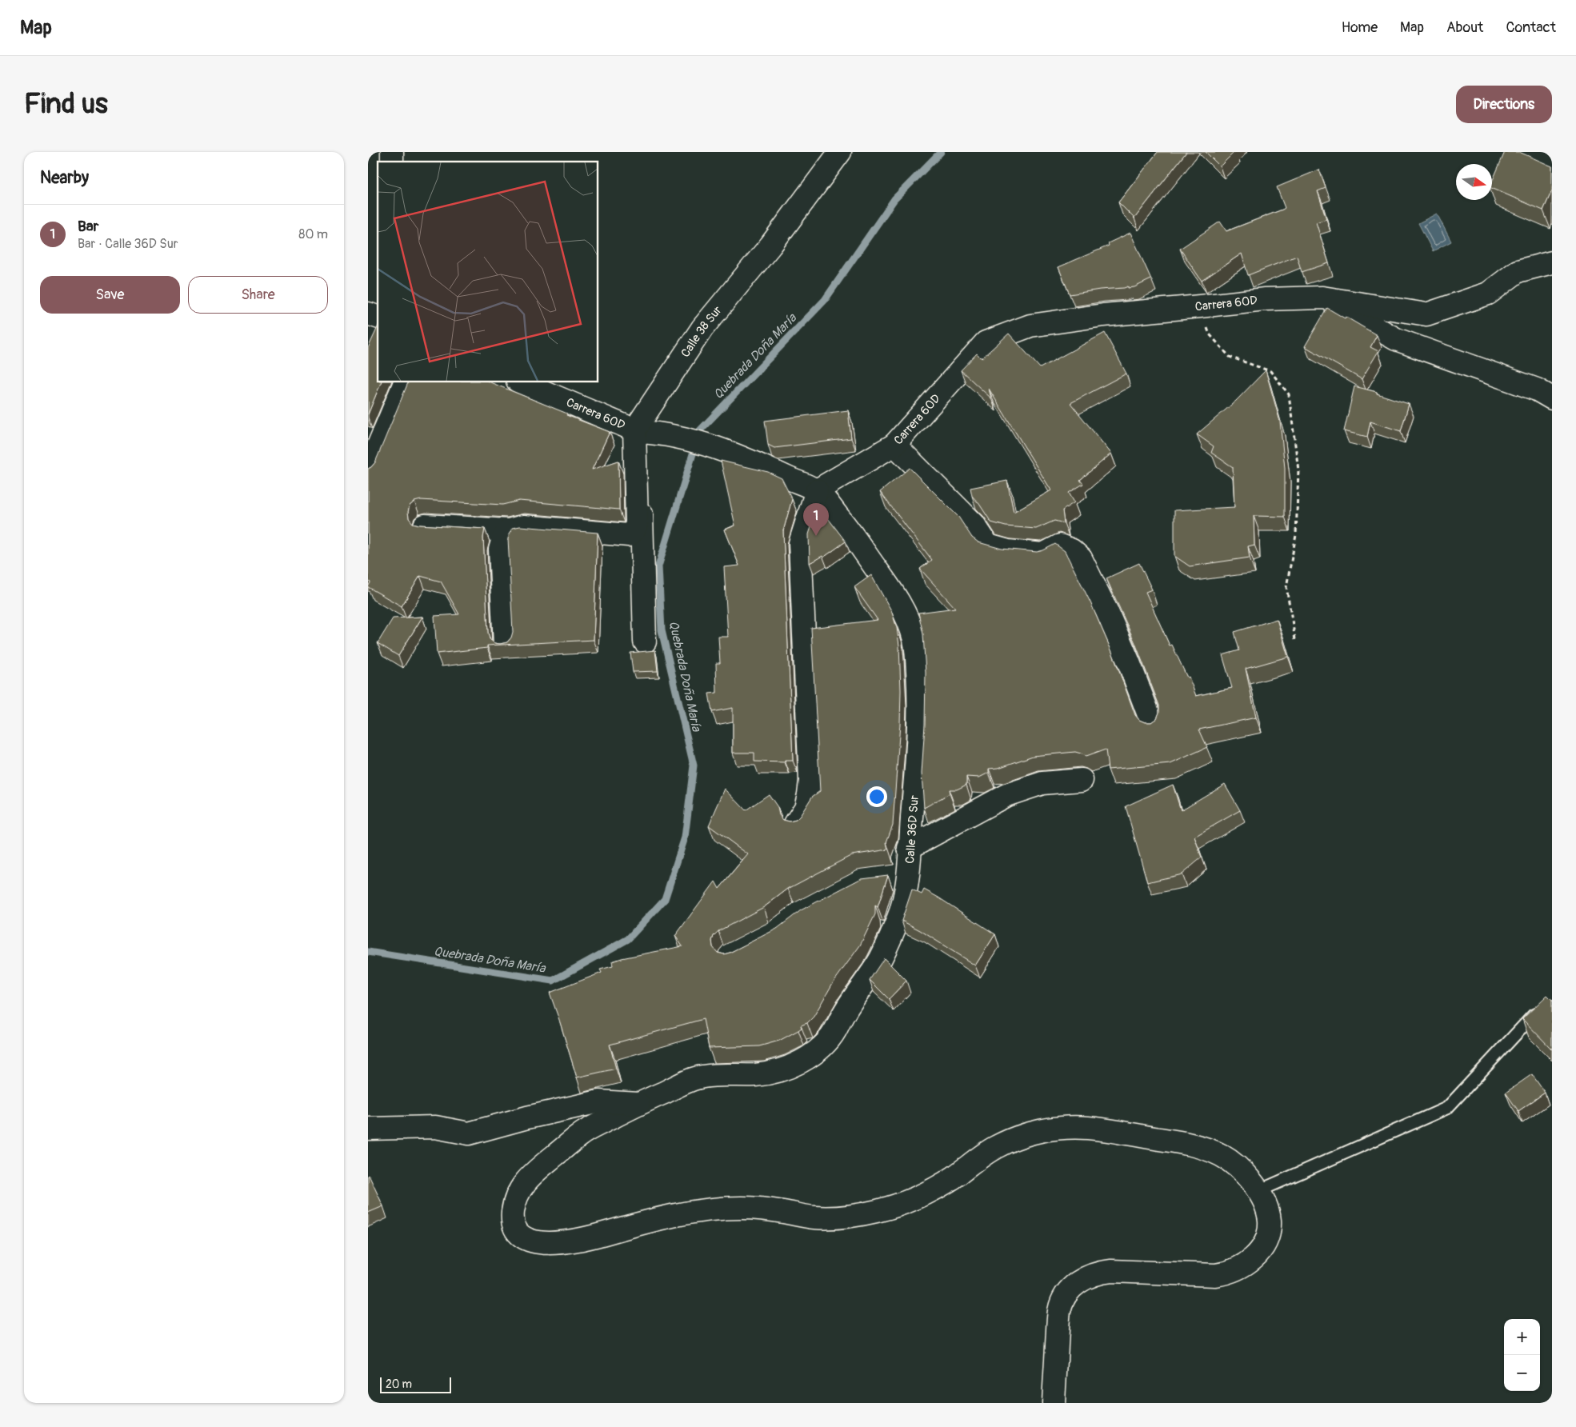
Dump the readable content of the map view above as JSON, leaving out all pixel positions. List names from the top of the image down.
{
  "streets": {
    "street": ["Carrera 60D", "Calle 38 Sur", "Calle 36D Sur"]
  },
  "crossings": [
    ["Carrera 60D", "Calle 38 Sur"],
    ["Carrera 60D", "Calle 36D Sur"]
  ],
  "water": ["Quebrada Doña María"],
  "scale_bar": "20 m",
  "north": "right",
  "page": {
    "header": "Map",
    "nav": [
      "Home",
      "Map",
      "About",
      "Contact"
    ],
    "buttons": [
      "Directions",
      ["Save", "Share"]
    ],
    "title": "Find us",
    "heading": "Nearby",
    "list": [
      {
        "mark": "1",
        "name": "Bar",
        "note": "Bar · Calle 36D Sur",
        "value": "80 m"
      }
    ],
    "pins": "1",
    "map_buttons": ["+", "−"],
    "scale": "20 m"
  }
}
